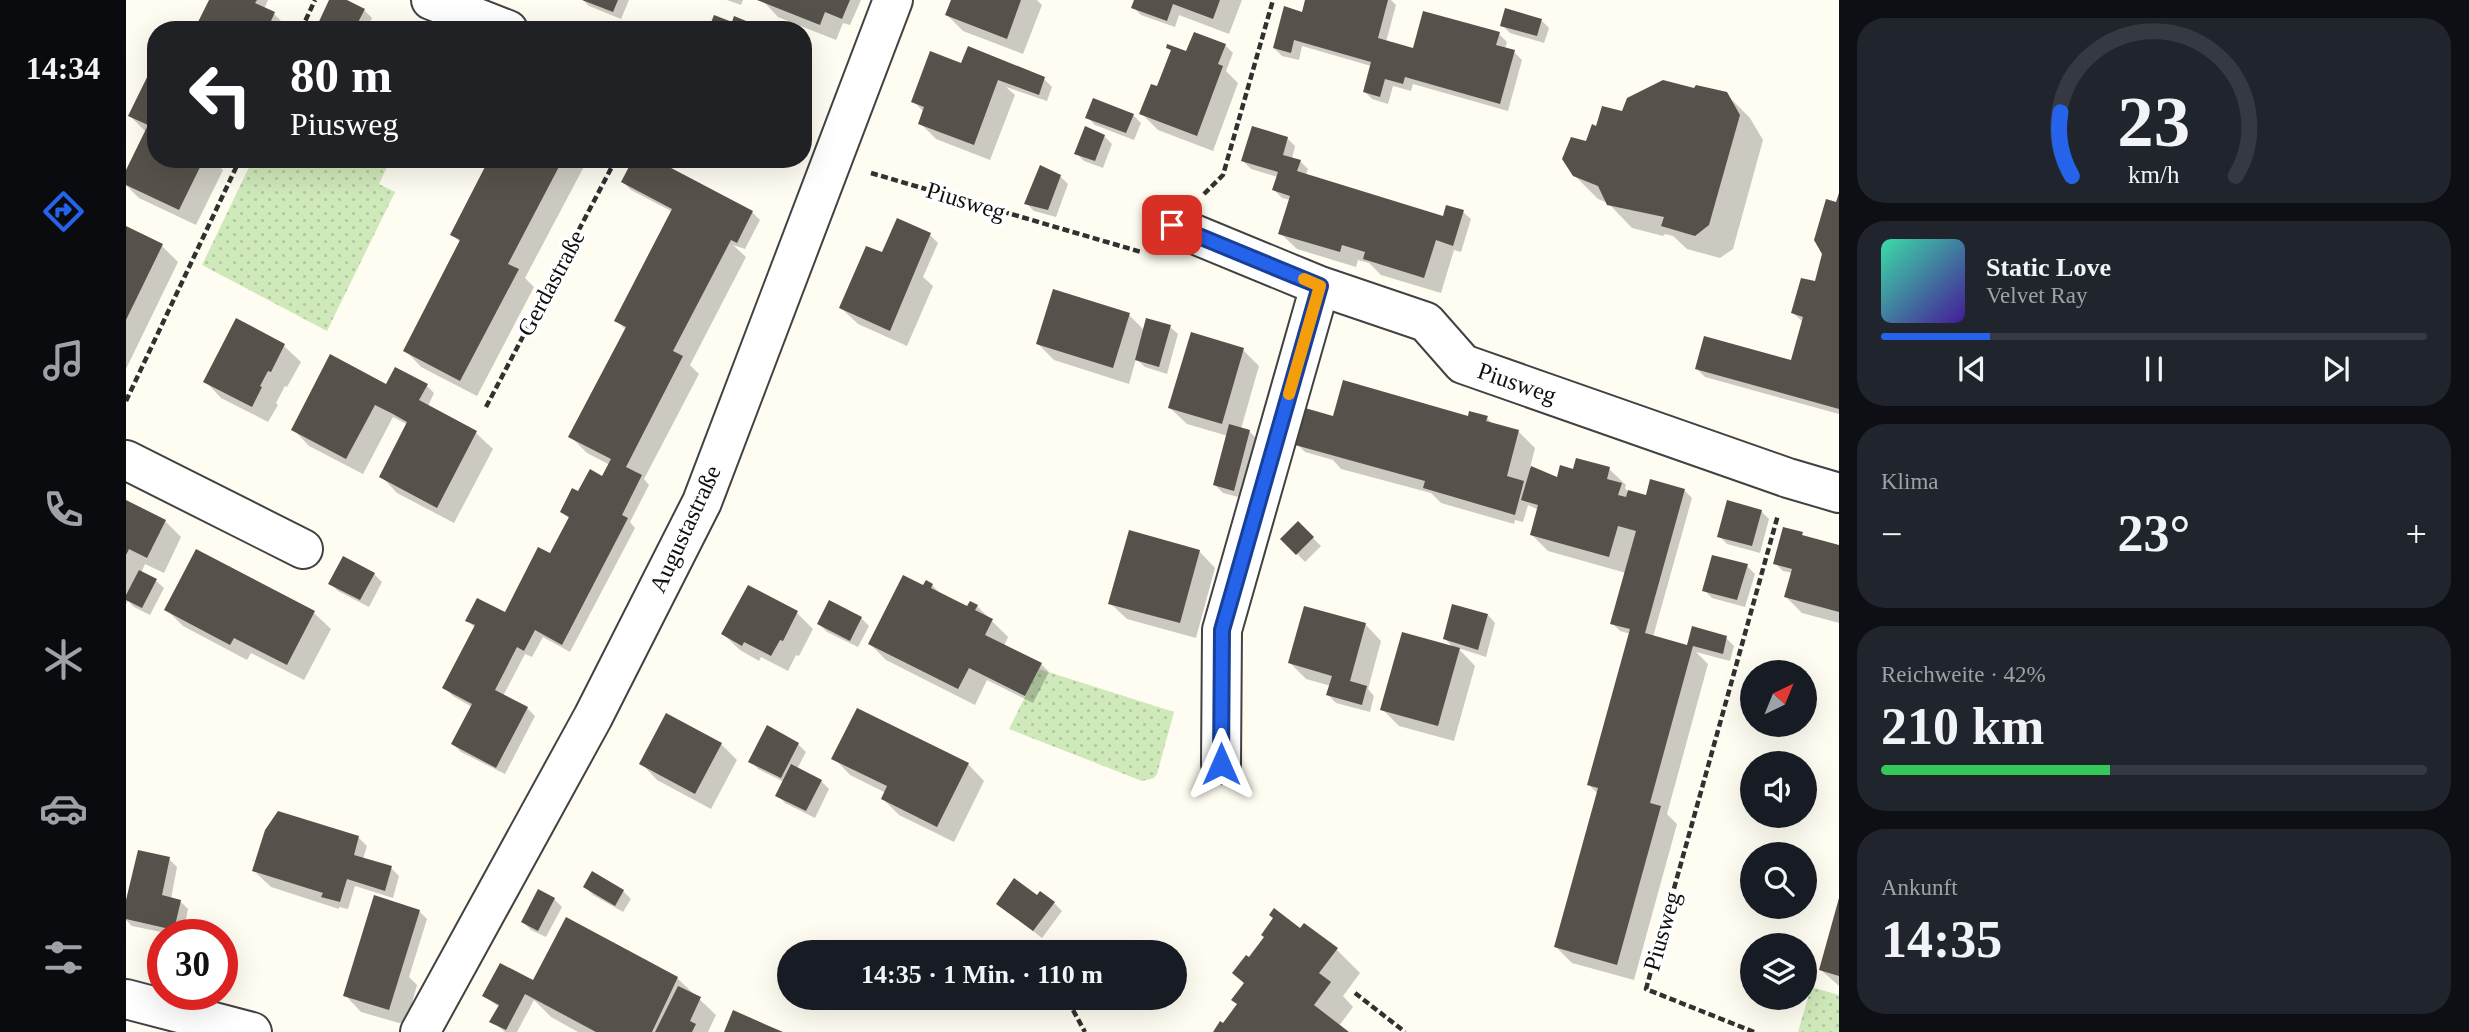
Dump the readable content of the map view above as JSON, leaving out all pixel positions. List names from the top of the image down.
{
  "streets": {
    "street": ["Piusweg", "Augustastraße"],
    "path": ["Gerdastraße"]
  },
  "crossings": [
    ["Piusweg", "Augustastraße"]
  ],
  "north": "top right",
  "page": {
    "tabs": "14:34",
    "turn": ["80 m", "Piusweg"],
    "song": ["Static Love", "Velvet Ray"],
    "tile": [
      "Klima",
      ["Reichweite · 42%", "210 km"],
      ["Ankunft", "14:35"]
    ],
    "heat": ["−", "23°", "+"],
    "limit": "30",
    "trip": "14:35 · 1 Min. · 110 m",
    "gauge": ["23", "km/h"]
  }
}
